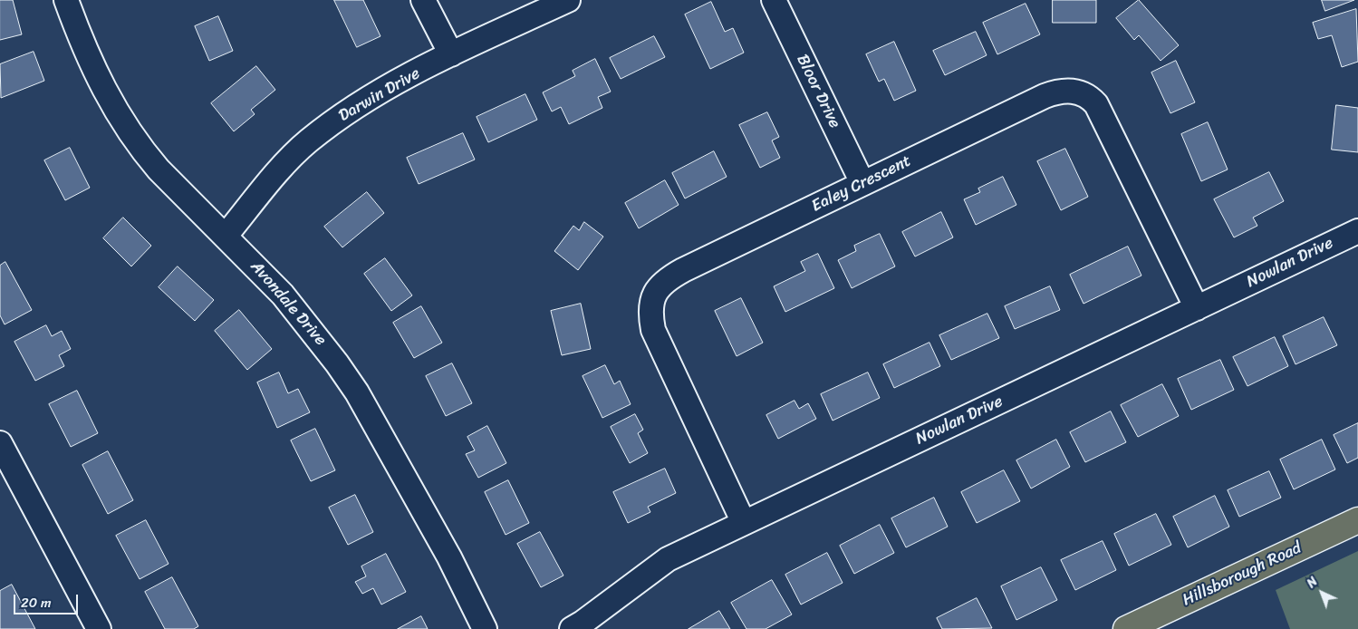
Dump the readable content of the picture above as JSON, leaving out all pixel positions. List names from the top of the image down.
{
  "streets": {
    "main road": ["Hillsborough Road"],
    "street": [
      "Bloor Drive",
      "Darwin Drive",
      "Ealey Crescent",
      "Nowlan Drive",
      "Avondale Drive"
    ]
  },
  "crossings": [
    ["Bloor Drive", "Ealey Crescent"],
    ["Darwin Drive", "Avondale Drive"],
    ["Ealey Crescent", "Nowlan Drive"]
  ],
  "scale_bar": "20 m",
  "north": "top left"
}
